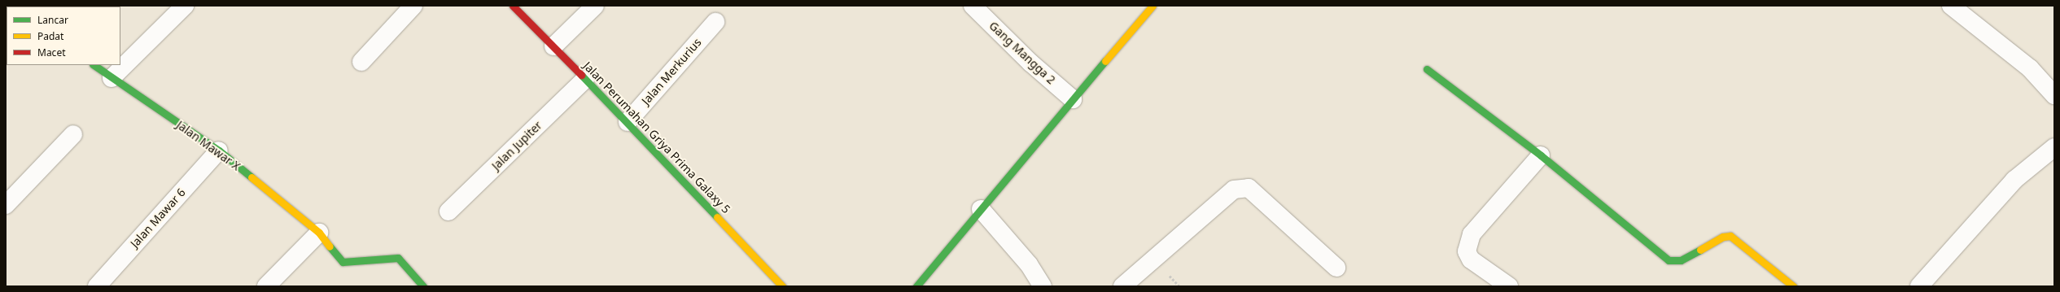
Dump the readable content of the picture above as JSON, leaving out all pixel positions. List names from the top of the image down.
{
  "streets": {
    "street": [
      "Gang Mangga 2",
      "Jalan Merkurius",
      "Jalan Perumahan Griya Prima Galaxy 5",
      "Jalan Mawar X",
      "Jalan Jupiter",
      "Jalan Mawar 6"
    ]
  },
  "crossings": [
    ["Jalan Merkurius", "Jalan Perumahan Griya Prima Galaxy 5"],
    ["Jalan Perumahan Griya Prima Galaxy 5", "Jalan Jupiter"],
    ["Jalan Mawar X", "Jalan Mawar 6"]
  ],
  "legend": ["Lancar", "Padat", "Macet"]
}
